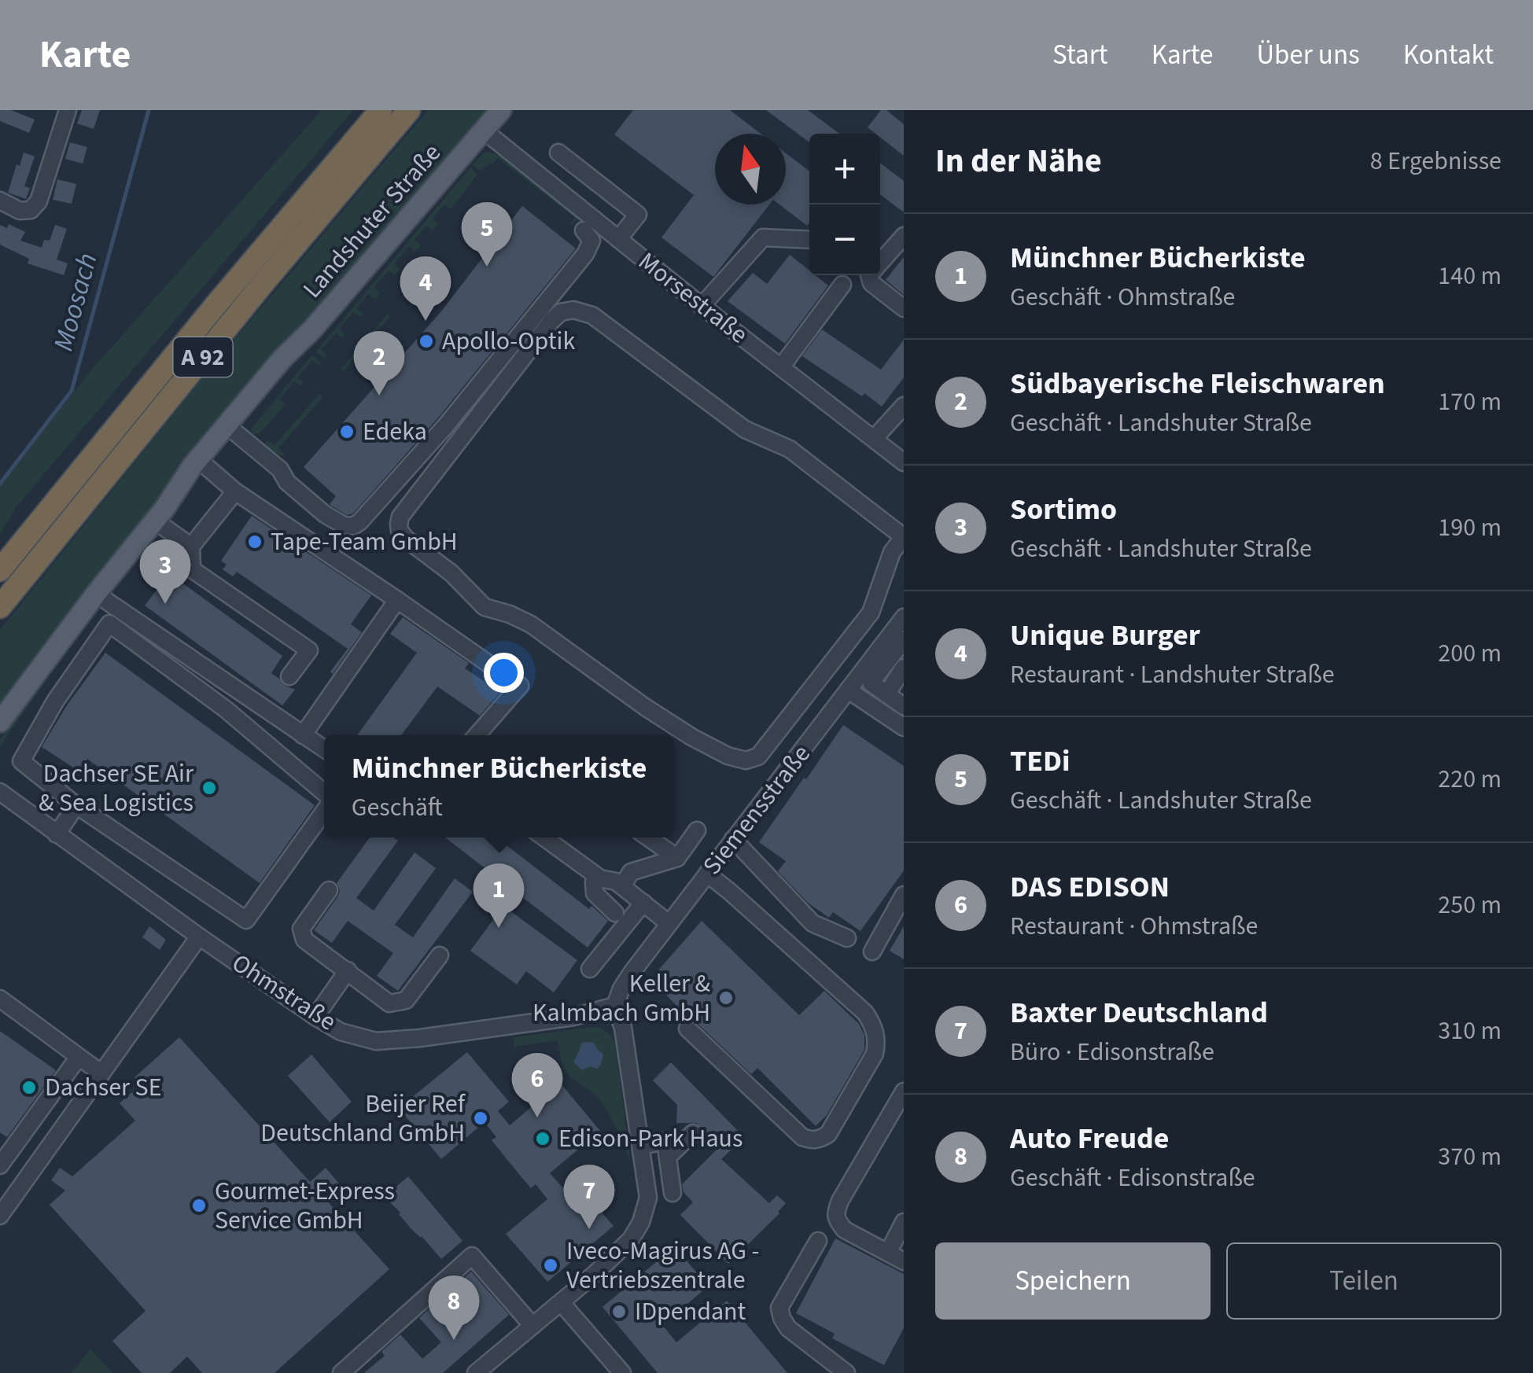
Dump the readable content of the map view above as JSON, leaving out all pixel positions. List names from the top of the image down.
{
  "streets": {
    "highway": ["A 92"],
    "main road": ["Landshuter Straße"],
    "street": ["Morsestraße", "Siemensstraße", "Ohmstraße"]
  },
  "crossings": [
    ["Landshuter Straße", "Morsestraße"],
    ["Siemensstraße", "Ohmstraße"]
  ],
  "water": ["Moosach"],
  "places": [
    "Apollo-Optik",
    "Edeka",
    "Tape-Team GmbH",
    "Dachser SE Air & Sea Logistics",
    "Keller & Kalmbach GmbH",
    "Dachser SE",
    "Beijer Ref Deutschland GmbH",
    "Edison-Park Haus",
    "Gourmet-Express Service GmbH",
    "Iveco-Magirus AG - Vertriebszentrale",
    "IDpendant"
  ],
  "north": "top",
  "page": {
    "header": "Karte",
    "nav": [
      "Start",
      "Karte",
      "Über uns",
      "Kontakt"
    ],
    "heading": ["In der Nähe", "8 Ergebnisse"],
    "map_buttons": ["+", "−"],
    "pins": [
      "5",
      "4",
      "2",
      "3",
      "1",
      "6",
      "7",
      "8"
    ],
    "list": [
      {
        "mark": "1",
        "name": "Münchner Bücherkiste",
        "note": "Geschäft · Ohmstraße",
        "value": "140 m"
      },
      {
        "mark": "2",
        "name": "Südbayerische Fleischwaren",
        "note": "Geschäft · Landshuter Straße",
        "value": "170 m"
      },
      {
        "mark": "3",
        "name": "Sortimo",
        "note": "Geschäft · Landshuter Straße",
        "value": "190 m"
      },
      {
        "mark": "4",
        "name": "Unique Burger",
        "note": "Restaurant · Landshuter Straße",
        "value": "200 m"
      },
      {
        "mark": "5",
        "name": "TEDi",
        "note": "Geschäft · Landshuter Straße",
        "value": "220 m"
      },
      {
        "mark": "6",
        "name": "DAS EDISON",
        "note": "Restaurant · Ohmstraße",
        "value": "250 m"
      },
      {
        "mark": "7",
        "name": "Baxter Deutschland",
        "note": "Büro · Edisonstraße",
        "value": "310 m"
      },
      {
        "mark": "8",
        "name": "Auto Freude",
        "note": "Geschäft · Edisonstraße",
        "value": "370 m"
      }
    ],
    "popup": ["Münchner Bücherkiste", "Geschäft"],
    "buttons": ["Speichern", "Teilen"]
  }
}
